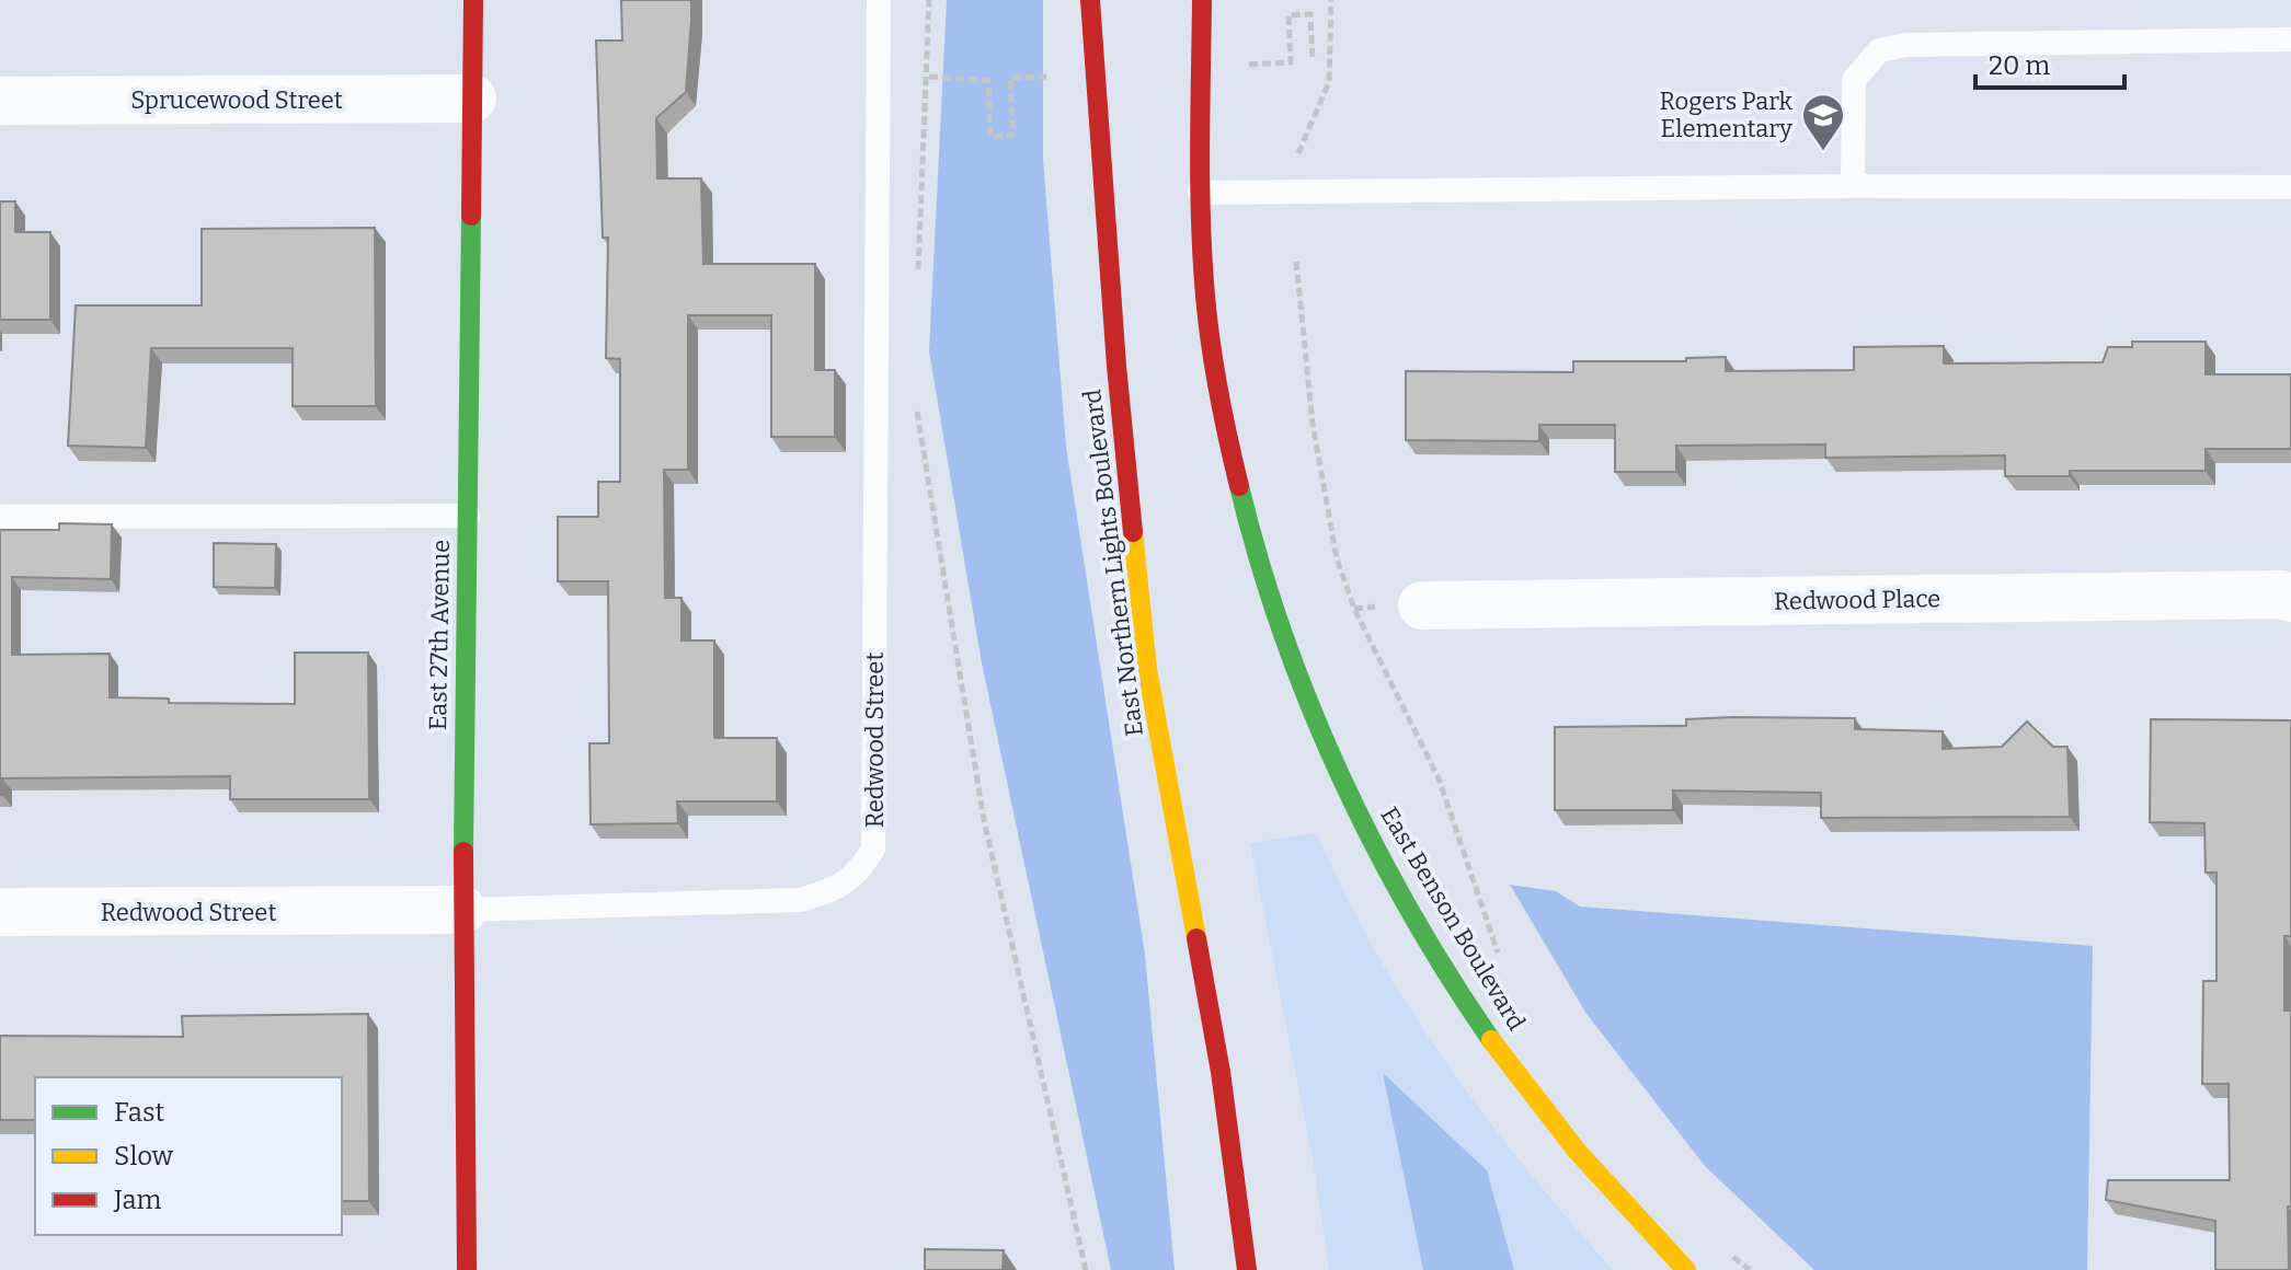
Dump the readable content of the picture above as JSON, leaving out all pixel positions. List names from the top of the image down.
{
  "streets": {
    "main road": ["East Northern Lights Boulevard", "East 27th Avenue", "East Benson Boulevard"],
    "street": ["Sprucewood Street", "Redwood Place", "Redwood Street"]
  },
  "crossings": [
    ["Sprucewood Street", "East 27th Avenue"],
    ["East 27th Avenue", "Redwood Street"]
  ],
  "places": {
    "school or university": ["Rogers Park Elementary"]
  },
  "legend": ["Fast", "Slow", "Jam"],
  "scale_bar": "20 m"
}
